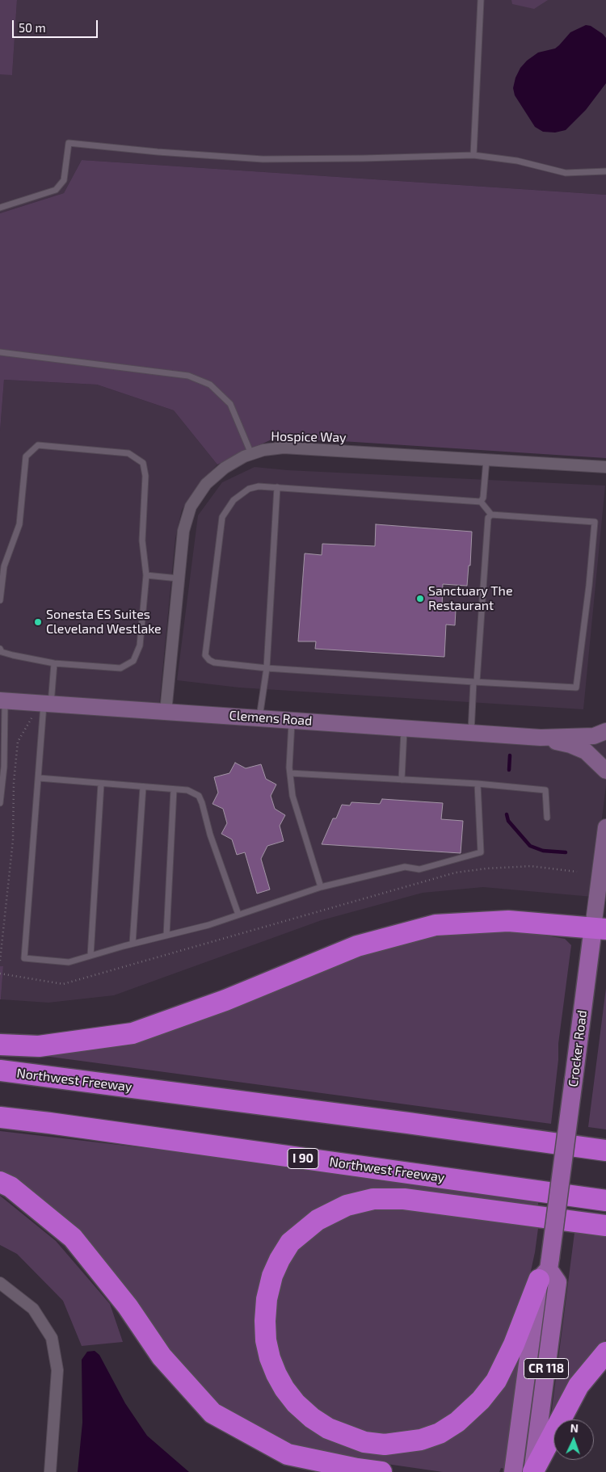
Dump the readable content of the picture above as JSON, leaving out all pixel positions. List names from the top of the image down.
{
  "streets": {
    "highway": ["Northwest Freeway", "I 90"],
    "main road": ["Crocker Road", "CR 118"],
    "street": ["Hospice Way", "Clemens Road"]
  },
  "crossings": [
    ["Hospice Way", "Clemens Road"],
    ["Crocker Road", "CR 118"]
  ],
  "places": ["Sanctuary The Restaurant", "Sonesta ES Suites Cleveland Westlake"],
  "scale_bar": "50 m",
  "north": "top"
}
